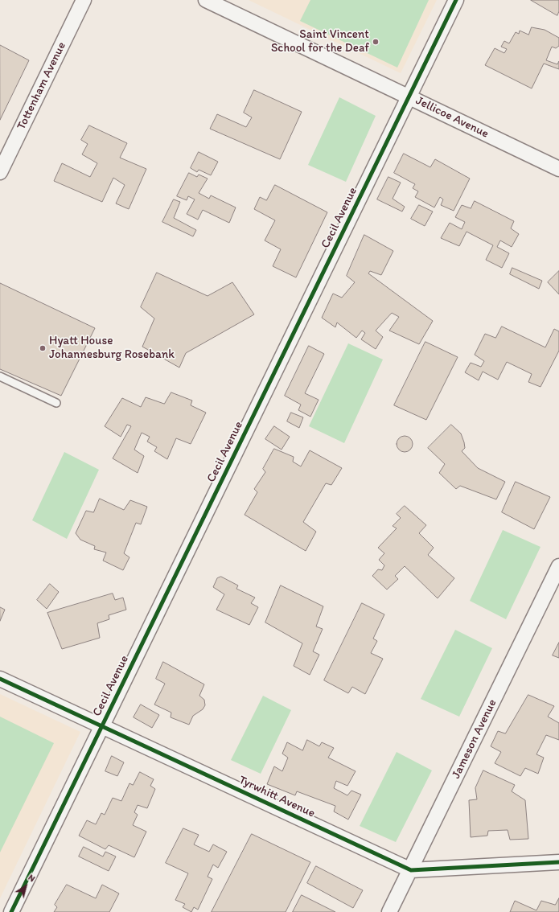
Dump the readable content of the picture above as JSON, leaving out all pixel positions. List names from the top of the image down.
{
  "streets": {
    "street": [
      "Tottenham Avenue",
      "Jellicoe Avenue",
      "Cecil Avenue",
      "Jameson Avenue",
      "Tyrwhitt Avenue"
    ]
  },
  "crossings": [
    ["Jellicoe Avenue", "Cecil Avenue"],
    ["Cecil Avenue", "Tyrwhitt Avenue"],
    ["Jameson Avenue", "Tyrwhitt Avenue"]
  ],
  "places": ["Saint Vincent School for the Deaf", "Hyatt House Johannesburg Rosebank"],
  "north": "top right"
}
